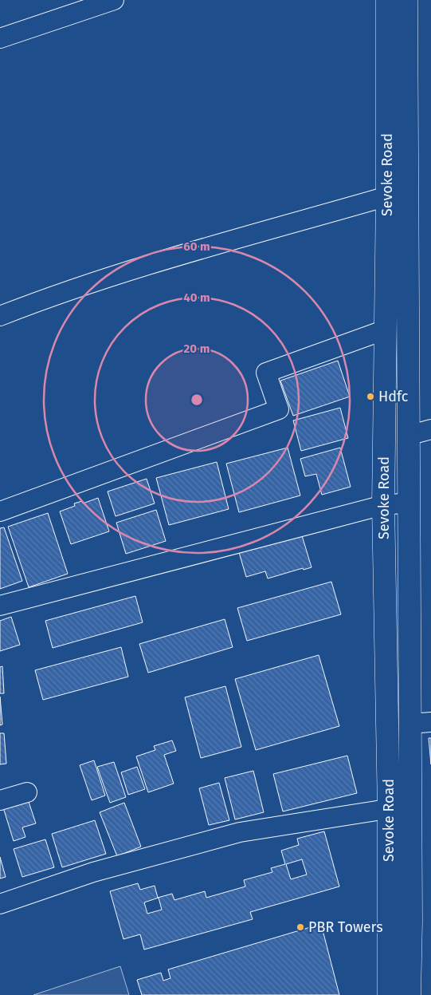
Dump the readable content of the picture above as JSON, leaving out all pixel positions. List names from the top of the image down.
{
  "streets": {
    "main road": ["Sevoke Road"]
  },
  "places": ["Hdfc", "PBR Towers"],
  "rings": ["60 m", "40 m", "20 m"]
}
